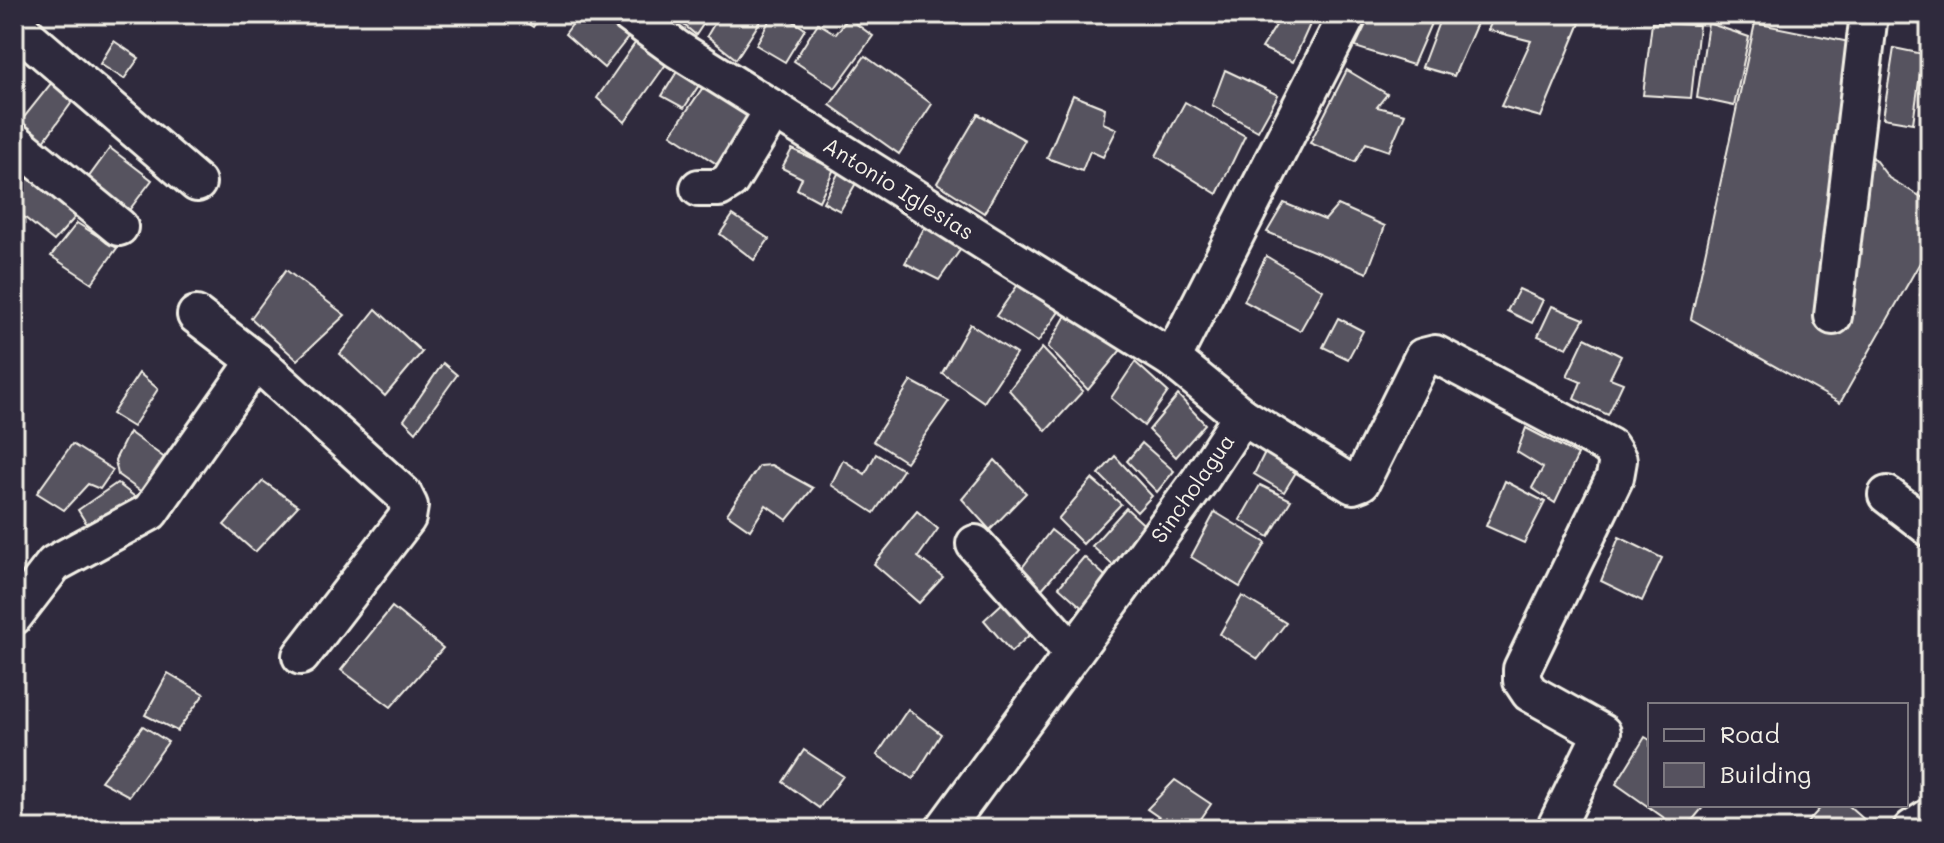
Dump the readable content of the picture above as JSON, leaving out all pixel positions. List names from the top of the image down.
{
  "streets": {
    "street": ["Antonio Iglesias", "Sincholagua"]
  },
  "crossings": [
    ["Antonio Iglesias", "Sincholagua"]
  ],
  "legend": ["Road", "Building"]
}
